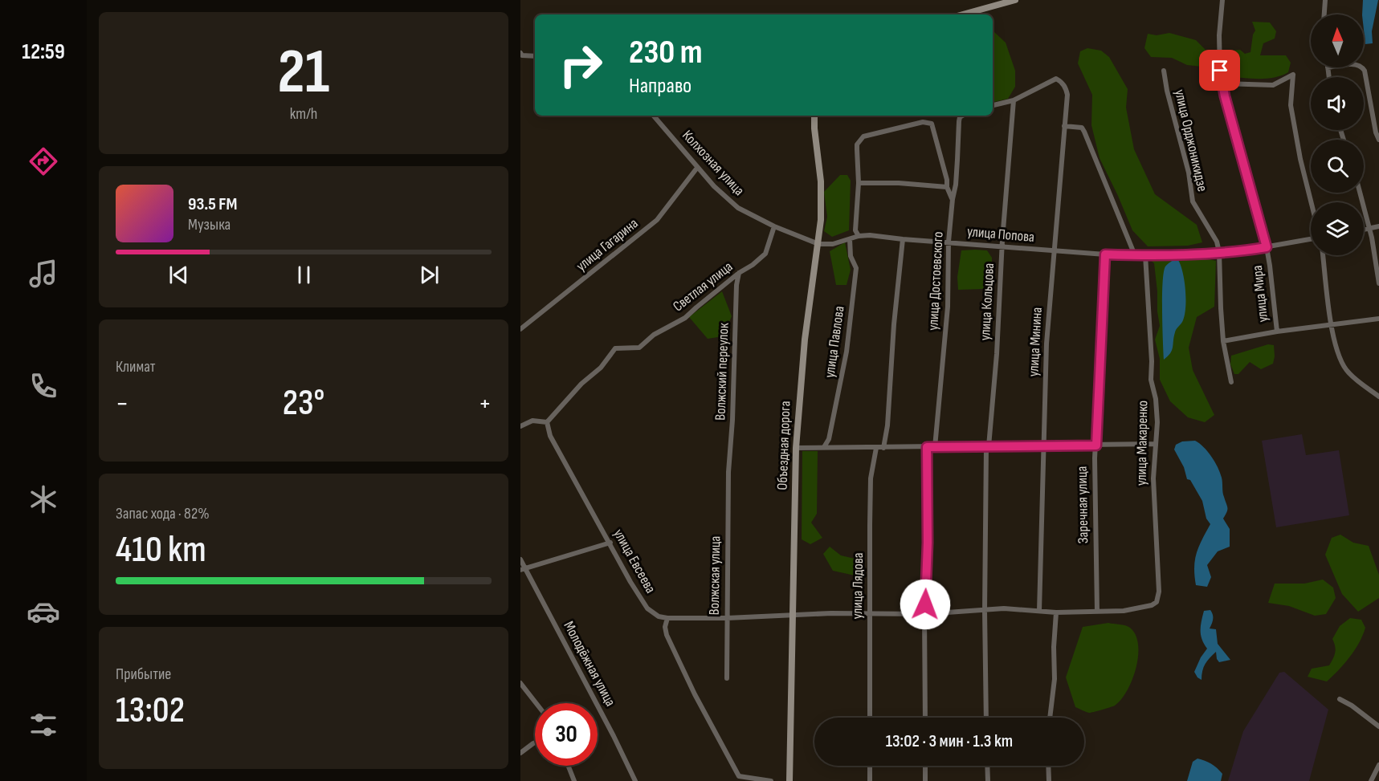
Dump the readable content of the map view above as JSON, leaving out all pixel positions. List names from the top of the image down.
{
  "streets": {
    "main road": ["Объездная дорога"],
    "street": [
      "улица Орджоникидзе",
      "Колхозная улица",
      "улица Попова",
      "улица Гагарина",
      "улица Достоевского",
      "Светлая улица",
      "улица Мира",
      "улица Кольцова",
      "улица Павлова",
      "улица Минина",
      "Волжский переулок",
      "улица Макаренко",
      "Заречная улица",
      "улица Евсеева",
      "Волжская улица",
      "улица Лядова",
      "Молодёжная улица"
    ]
  },
  "crossings": [
    ["улица Орджоникидзе", "улица Попова"],
    ["Колхозная улица", "улица Попова"],
    ["Колхозная улица", "улица Гагарина"],
    ["Колхозная улица", "Светлая улица"],
    ["Колхозная улица", "Объездная дорога"],
    ["улица Попова", "улица Достоевского"],
    ["улица Попова", "улица Мира"],
    ["улица Попова", "улица Кольцова"],
    ["улица Попова", "улица Павлова"],
    ["улица Попова", "улица Минина"],
    ["улица Попова", "улица Макаренко"],
    ["улица Попова", "Объездная дорога"],
    ["улица Попова", "Заречная улица"],
    ["Светлая улица", "Волжский переулок"],
    ["Светлая улица", "улица Евсеева"],
    ["улица Кольцова", "улица Минина"],
    ["Волжский переулок", "Волжская улица"],
    ["улица Макаренко", "Заречная улица"]
  ],
  "north": "top",
  "page": {
    "tabs": "12:59",
    "tile": [
      ["21", "km/h"],
      "Климат",
      ["Запас хода · 82%", "410 km"],
      ["Прибытие", "13:02"]
    ],
    "turn": ["230 m", "Направо"],
    "song": ["93.5 FM", "Музыка"],
    "heat": ["−", "23°", "+"],
    "limit": "30",
    "trip": "13:02 · 3 мин · 1.3 km"
  }
}
